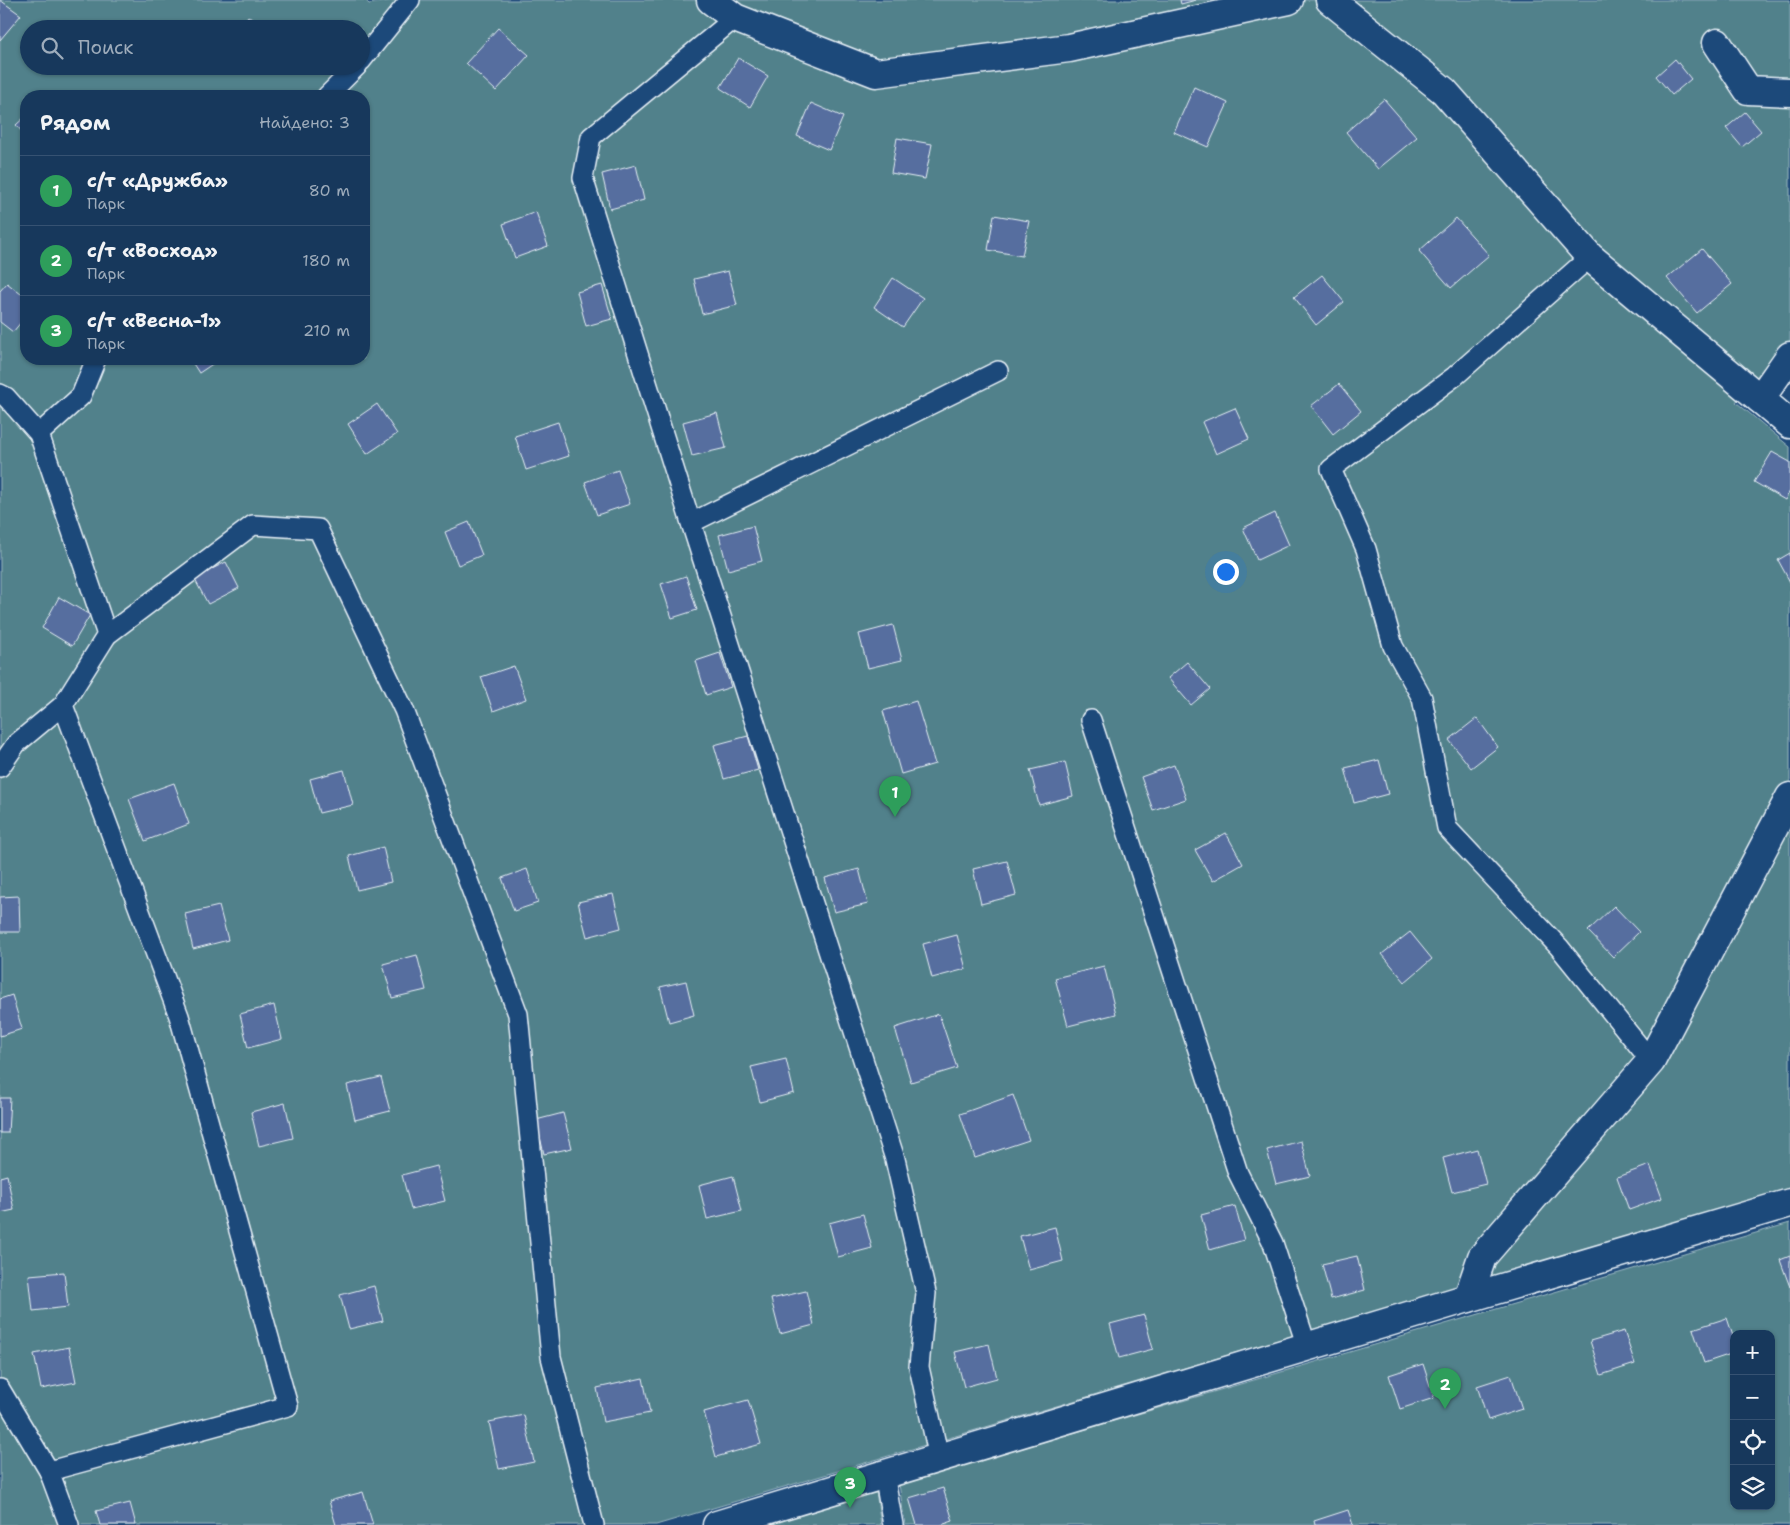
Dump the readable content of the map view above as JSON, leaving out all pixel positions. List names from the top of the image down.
{
  "page": {
    "search": "Поиск",
    "heading": ["Рядом", "Найдено: 3"],
    "list": [
      {
        "mark": "1",
        "name": "с/т «Дружба»",
        "note": "Парк",
        "value": "80 m"
      },
      {
        "mark": "2",
        "name": "с/т «Восход»",
        "note": "Парк",
        "value": "180 m"
      },
      {
        "mark": "3",
        "name": "с/т «Весна-1»",
        "note": "Парк",
        "value": "210 m"
      }
    ],
    "pins": ["1", "2", "3"],
    "map_buttons": ["+", "−"]
  }
}
